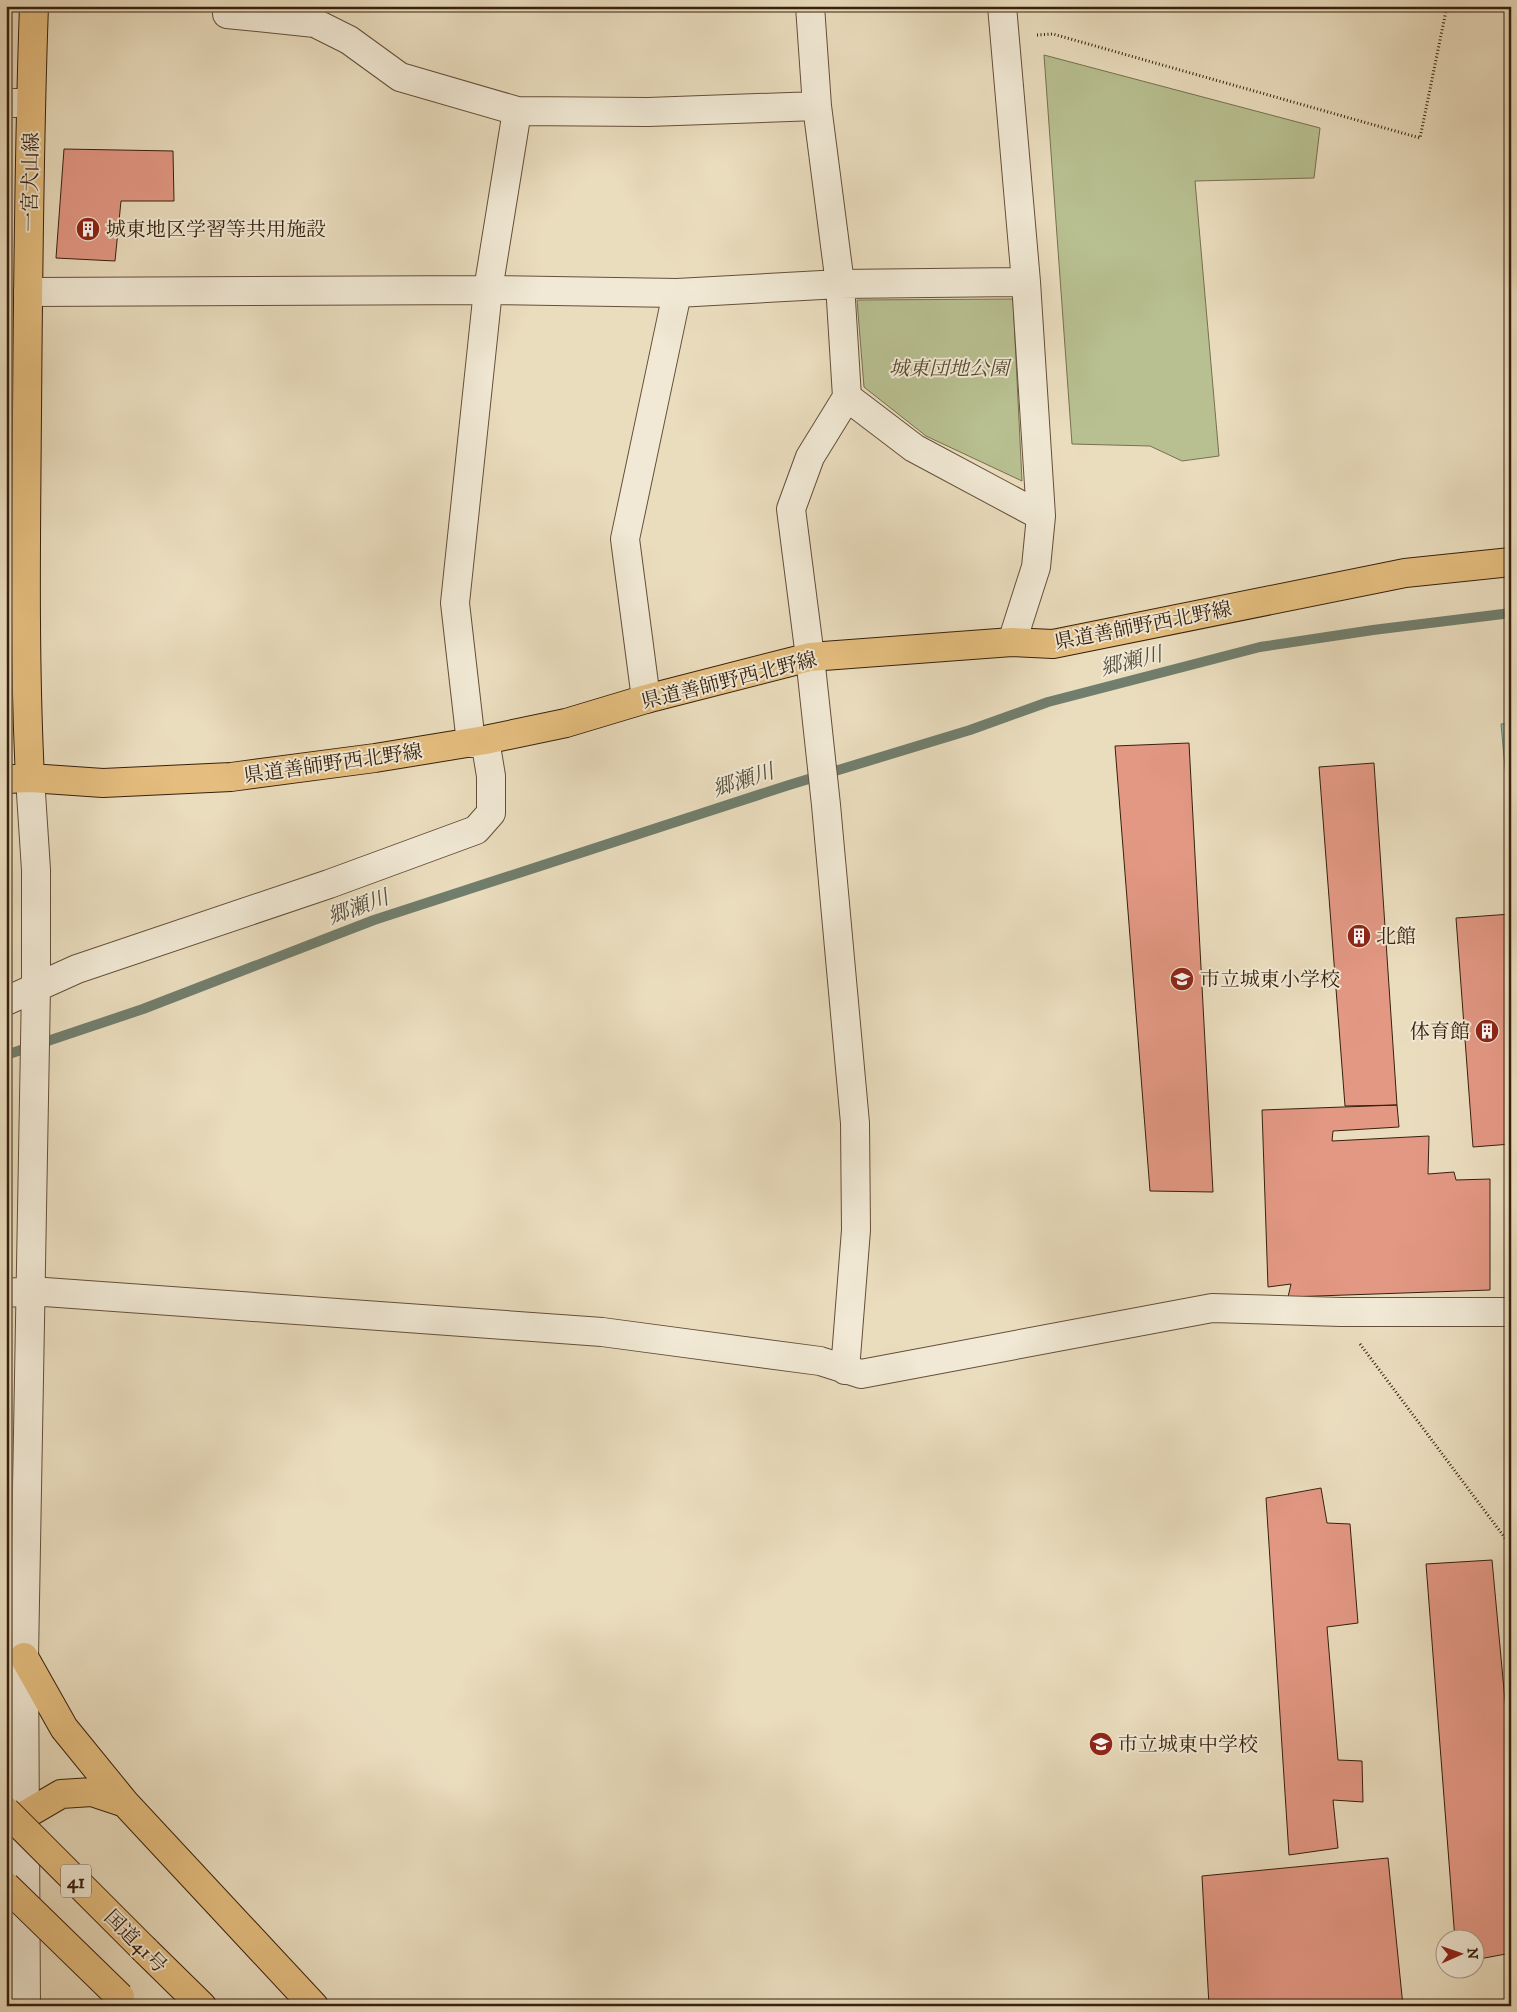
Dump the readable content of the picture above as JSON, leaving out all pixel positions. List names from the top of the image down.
{
  "streets": {
    "main road": [
      "一宮犬山線",
      "県道善師野西北野線",
      "41",
      "国道41号"
    ]
  },
  "crossings": [
    ["一宮犬山線", "県道善師野西北野線"]
  ],
  "water": ["郷瀬川"],
  "parks": ["城東団地公園"],
  "places": {
    "building": ["城東地区学習等共用施設", "北館", "体育館"],
    "school or university": ["市立城東小学校", "市立城東中学校"]
  },
  "north": "right"
}
